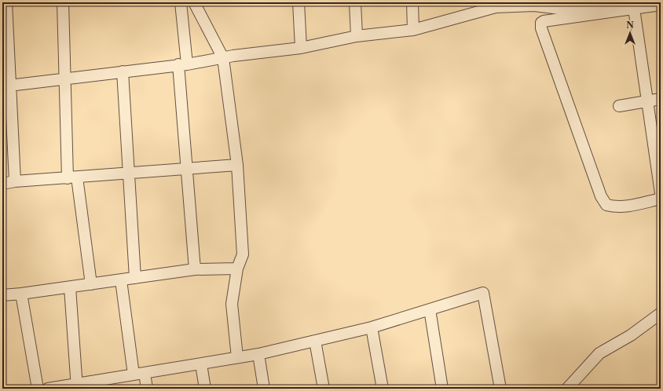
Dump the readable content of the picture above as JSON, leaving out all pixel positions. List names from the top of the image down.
{
  "north": "top"
}
